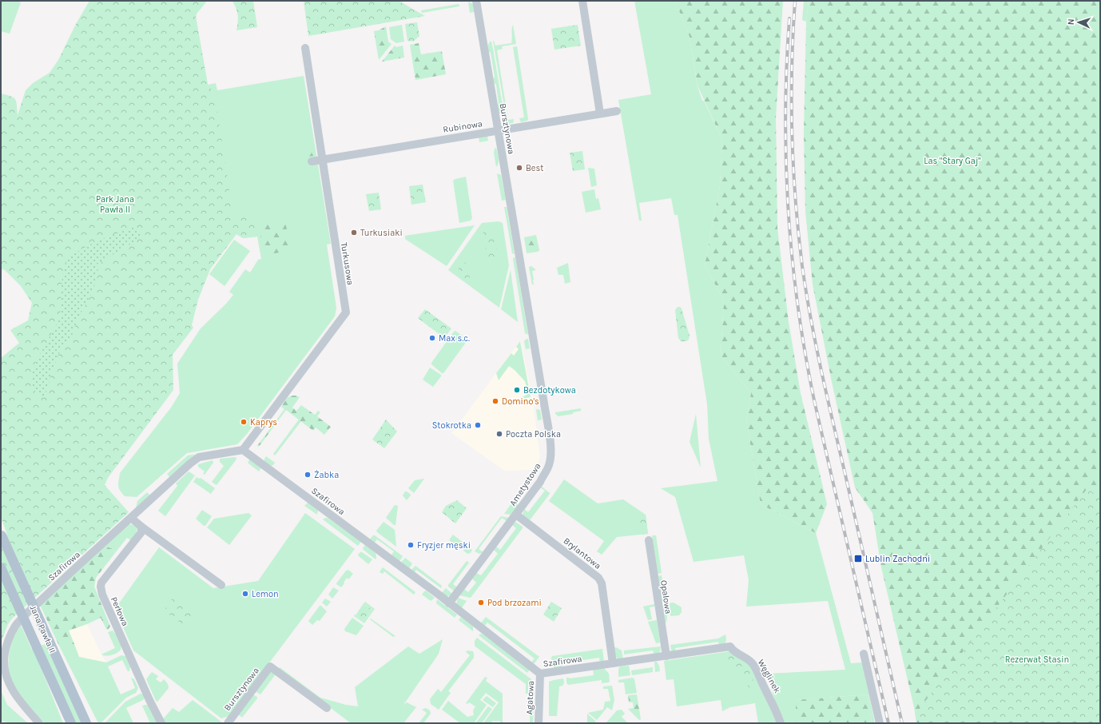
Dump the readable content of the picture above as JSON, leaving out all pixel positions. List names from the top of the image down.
{
  "streets": {
    "main road": ["Jana Pawła II"],
    "street": [
      "Rubinowa",
      "Bursztynowa",
      "Turkusowa",
      "Ametystowa",
      "Szafirowa",
      "Brylantowa",
      "Opalowa",
      "Perłowa",
      "Węglinek",
      "Agatowa"
    ]
  },
  "crossings": [
    ["Rubinowa", "Bursztynowa"],
    ["Rubinowa", "Turkusowa"],
    ["Bursztynowa", "Ametystowa"],
    ["Turkusowa", "Szafirowa"],
    ["Ametystowa", "Szafirowa"],
    ["Ametystowa", "Brylantowa"],
    ["Szafirowa", "Brylantowa"],
    ["Szafirowa", "Opalowa"],
    ["Szafirowa", "Węglinek"],
    ["Szafirowa", "Agatowa"]
  ],
  "parks": ["Las \"Stary Gaj\"", "Park Jana Pawła II", "Rezerwat Stasin"],
  "places": {
    "other": [
      "Best",
      "Turkusiaki",
      "Max s.c.",
      "Bezdotykowa",
      "Domino's",
      "Kaprys",
      "Stokrotka",
      "Poczta Polska",
      "Żabka",
      "Fryzjer męski",
      "Lemon",
      "Pod brzozami"
    ],
    "transit": ["Lublin Zachodni"]
  },
  "north": "left"
}
